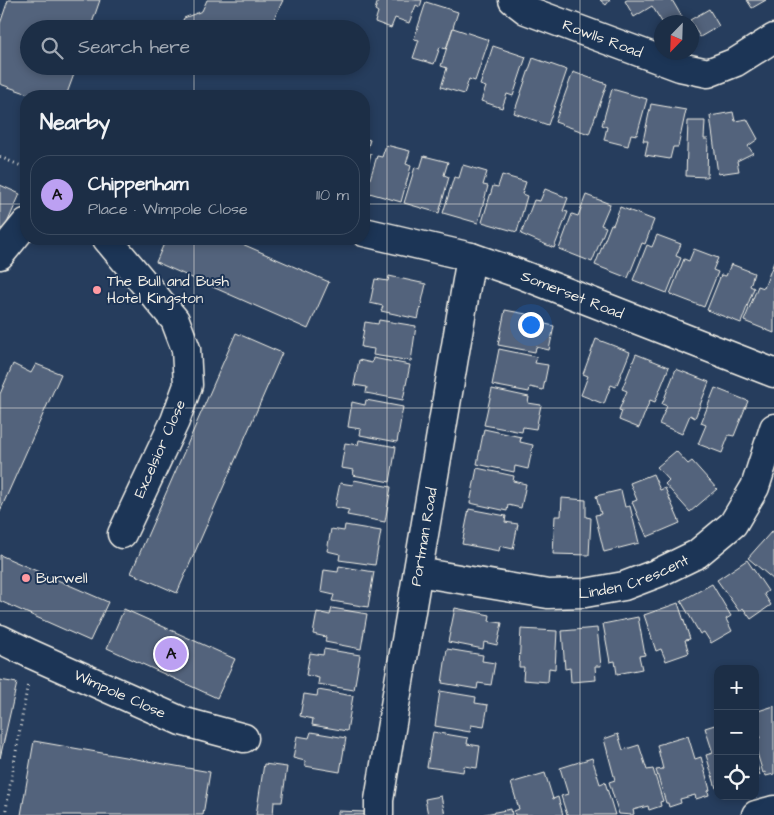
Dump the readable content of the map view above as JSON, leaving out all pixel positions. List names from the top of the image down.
{
  "streets": {
    "street": [
      "Rowlls Road",
      "Somerset Road",
      "Excelsior Close",
      "Portman Road",
      "Linden Crescent",
      "Wimpole Close"
    ]
  },
  "crossings": [
    ["Somerset Road", "Portman Road"],
    ["Portman Road", "Linden Crescent"]
  ],
  "places": ["The Bull and Bush Hotel Kingston", "Burwell"],
  "north": "bottom left",
  "page": {
    "search": "Search here",
    "heading": "Nearby",
    "list": [
      {
        "mark": "A",
        "name": "Chippenham",
        "note": "Place · Wimpole Close",
        "value": "110 m"
      }
    ],
    "pins": "A",
    "map_buttons": ["+", "−"]
  }
}
